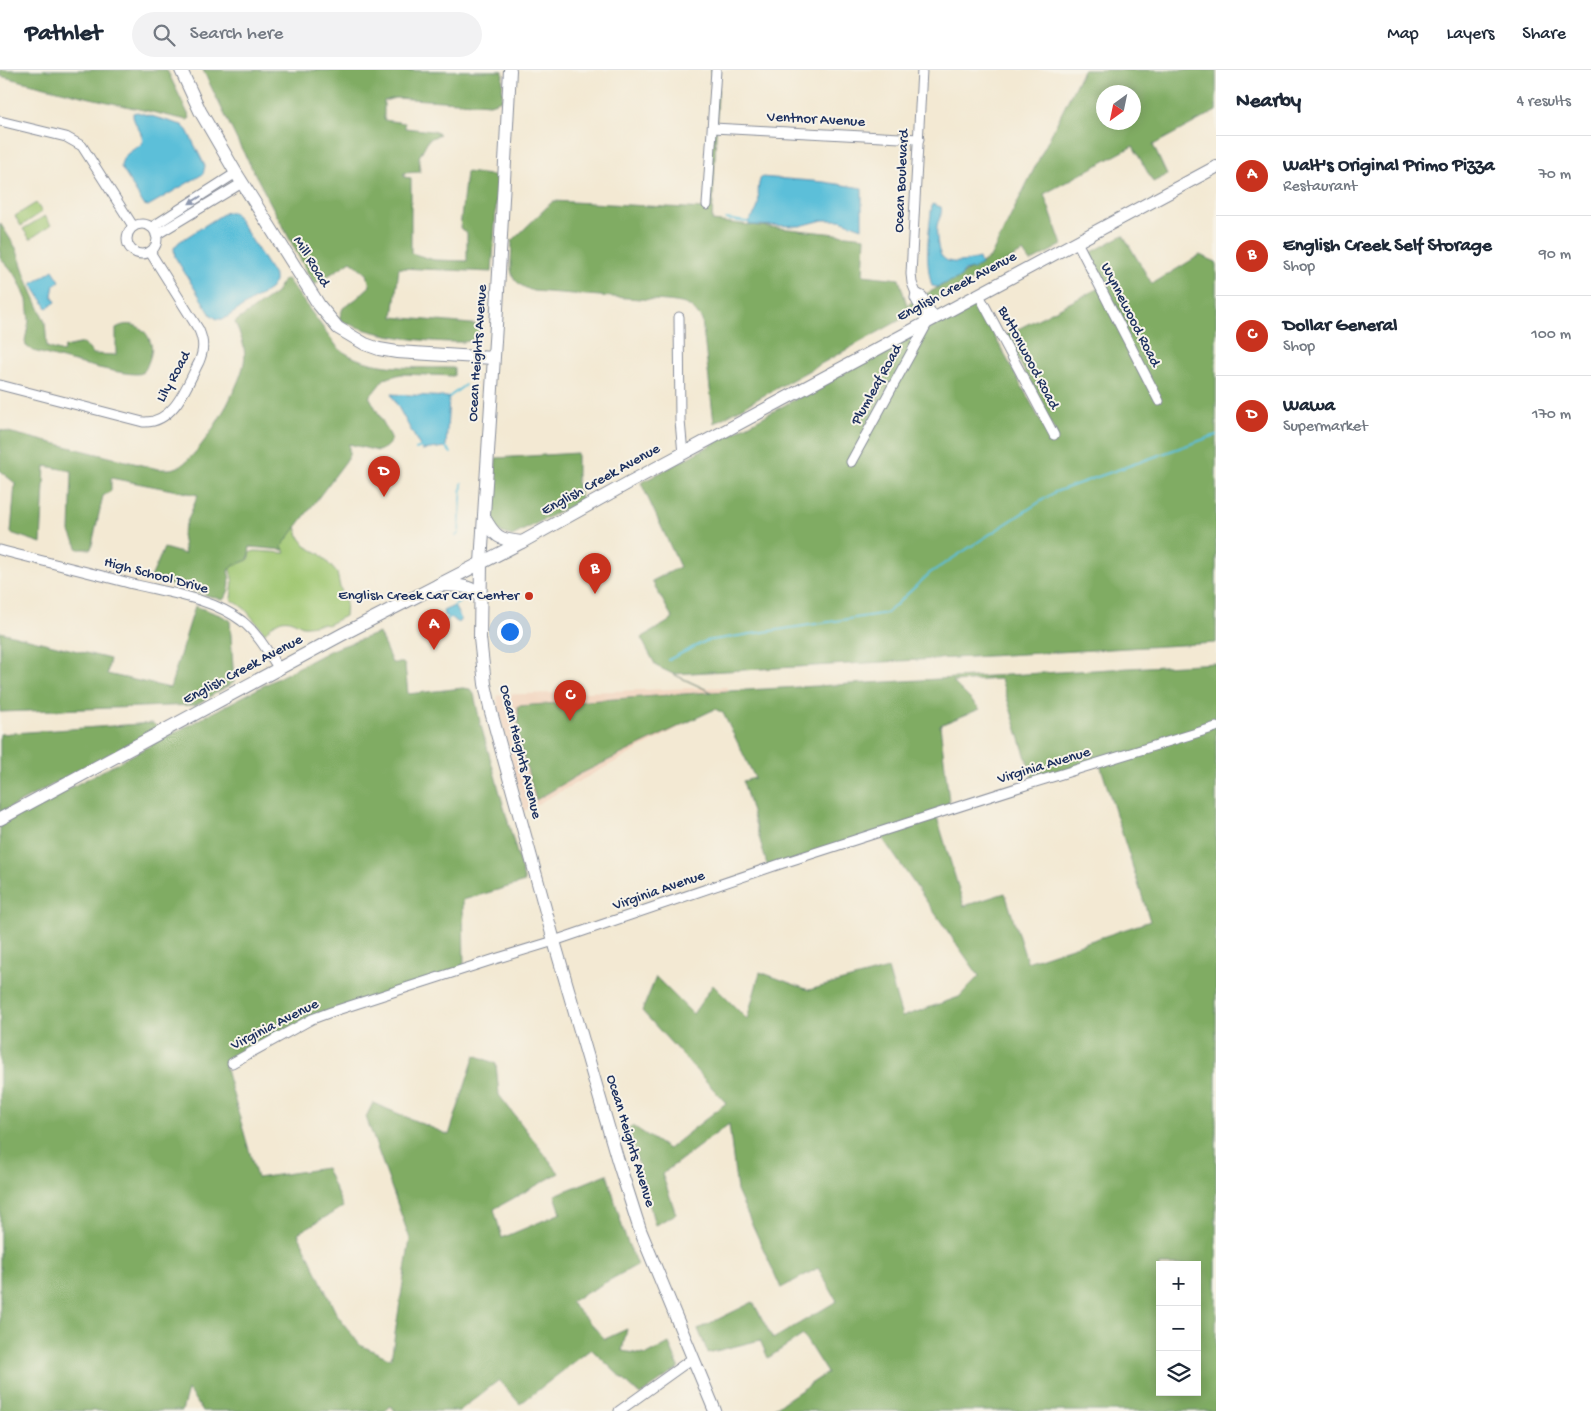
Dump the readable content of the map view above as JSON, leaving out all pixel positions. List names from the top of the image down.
{
  "streets": {
    "main road": ["Mill Road", "English Creek Avenue", "Ocean Heights Avenue"],
    "street": [
      "Ventnor Avenue",
      "Ocean Boulevard",
      "Wynnewood Road",
      "Buttonwood Road",
      "Lily Road",
      "Plumleaf Road",
      "High School Drive",
      "Virginia Avenue"
    ]
  },
  "crossings": [
    ["Ventnor Avenue", "Ocean Boulevard"],
    ["Ocean Boulevard", "English Creek Avenue"],
    ["Ocean Boulevard", "Plumleaf Road"],
    ["Mill Road", "Ocean Heights Avenue"],
    ["English Creek Avenue", "Wynnewood Road"],
    ["English Creek Avenue", "Ocean Heights Avenue"],
    ["English Creek Avenue", "Buttonwood Road"],
    ["English Creek Avenue", "Plumleaf Road"],
    ["English Creek Avenue", "High School Drive"],
    ["Ocean Heights Avenue", "Virginia Avenue"]
  ],
  "places": ["English Creek Car Car Center"],
  "north": "bottom left",
  "page": {
    "header": "Pathlet",
    "search": "Search here",
    "nav": ["Map", "Layers", "Share"],
    "heading": ["Nearby", "4 results"],
    "list": [
      {
        "mark": "A",
        "name": "Walt's Original Primo Pizza",
        "note": "Restaurant",
        "value": "70 m"
      },
      {
        "mark": "B",
        "name": "English Creek Self Storage",
        "note": "Shop",
        "value": "90 m"
      },
      {
        "mark": "C",
        "name": "Dollar General",
        "note": "Shop",
        "value": "100 m"
      },
      {
        "mark": "D",
        "name": "Wawa",
        "note": "Supermarket",
        "value": "170 m"
      }
    ],
    "pins": [
      "D",
      "B",
      "A",
      "C"
    ],
    "map_buttons": ["+", "−"]
  }
}
